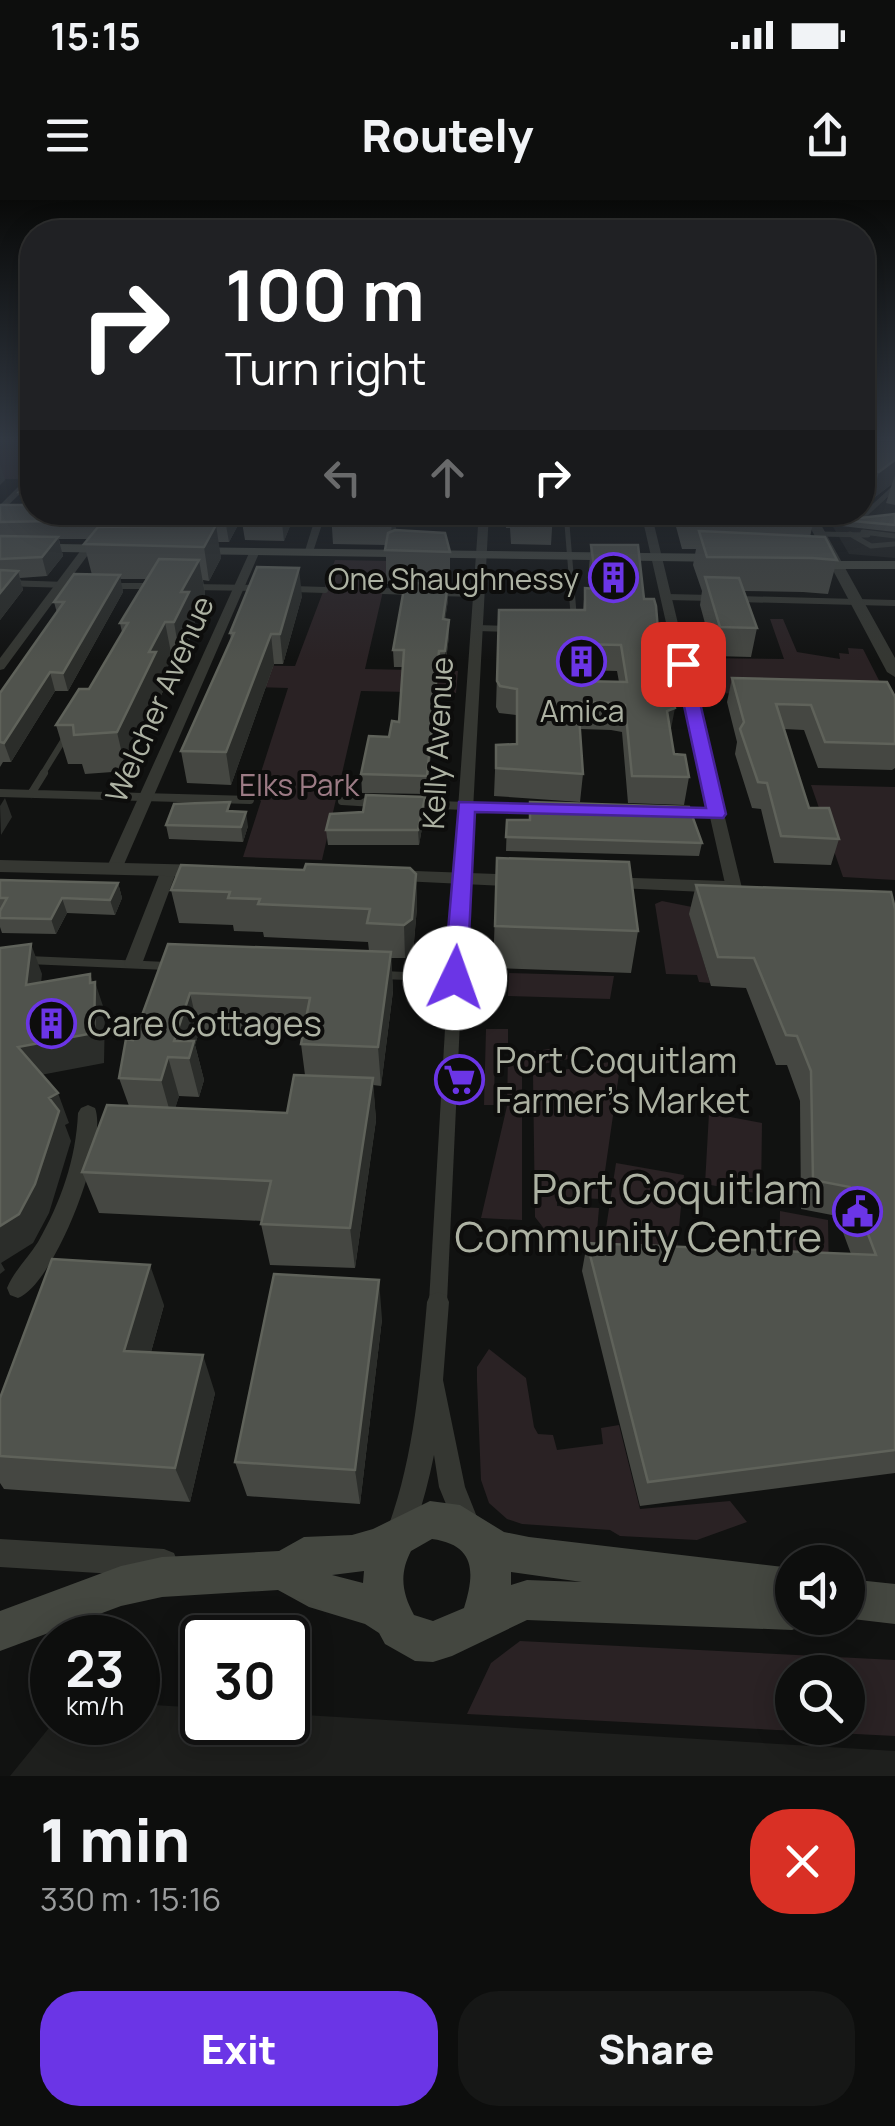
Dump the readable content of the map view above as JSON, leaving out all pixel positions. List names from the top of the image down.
{
  "streets": {
    "street": ["Welcher Avenue", "Kelly Avenue"]
  },
  "parks": ["Elks Park"],
  "places": {
    "building": ["One Shaughnessy", "Amica", "Care Cottages"],
    "supermarket": ["Port Coquitlam Farmer’s Market"],
    "public building": ["Port Coquitlam Community Centre"]
  },
  "page": {
    "status": "15:15",
    "header": "Routely",
    "turn": ["100 m", "Turn right"],
    "speed": "23 km/h",
    "limit": "30",
    "heading": ["1 min", "330 m · 15:16"],
    "buttons": ["Exit", "Share"]
  }
}
